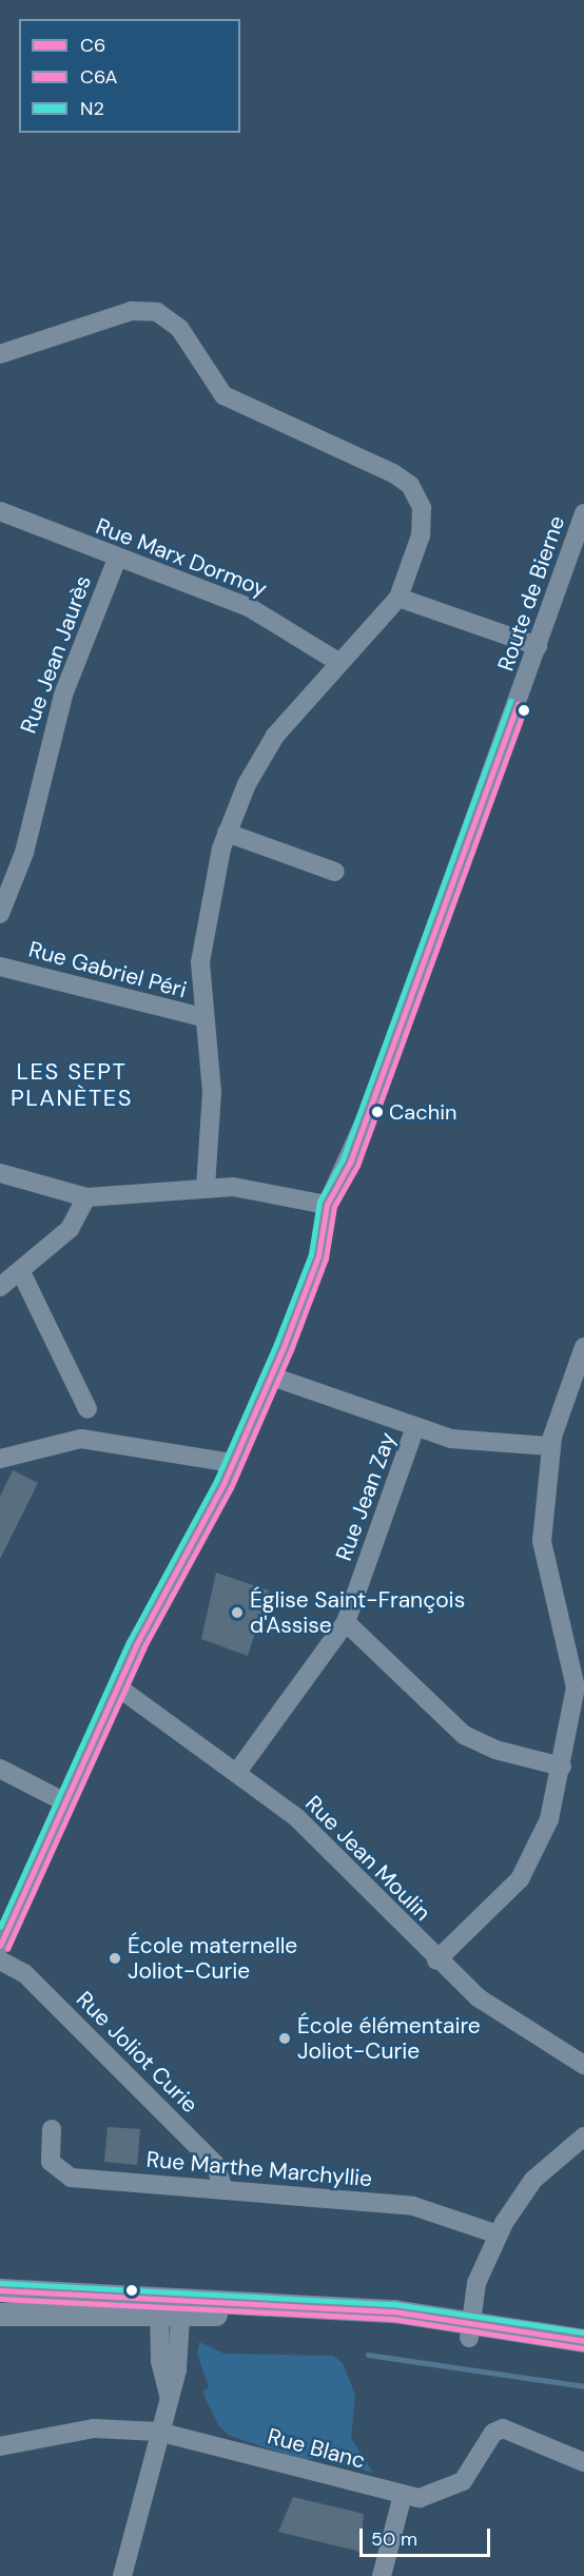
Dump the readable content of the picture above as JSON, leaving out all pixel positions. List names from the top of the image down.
{
  "streets": {
    "street": [
      "Rue Marx Dormoy",
      "Route de Bierne",
      "Rue Jean Jaurès",
      "Rue Gabriel Péri",
      "Rue Jean Zay",
      "Rue Jean Moulin",
      "Rue Joliot Curie",
      "Rue Marthe Marchyllie",
      "Rue Blanc"
    ]
  },
  "crossings": [
    ["Rue Marx Dormoy", "Rue Jean Jaurès"],
    ["Route de Bierne", "Rue Jean Moulin"],
    ["Rue Jean Zay", "Rue Jean Moulin"],
    ["Rue Joliot Curie", "Rue Marthe Marchyllie"]
  ],
  "districts": ["LES SEPT PLANÈTES"],
  "places": [
    "Cachin",
    "Église Saint-François d'Assise",
    "École maternelle Joliot-Curie",
    "École élémentaire Joliot-Curie"
  ],
  "lines": ["transit line N2", "transit line C6", "transit line C6A"],
  "legend": ["C6", "C6A", "N2"],
  "scale_bar": "50 m"
}
